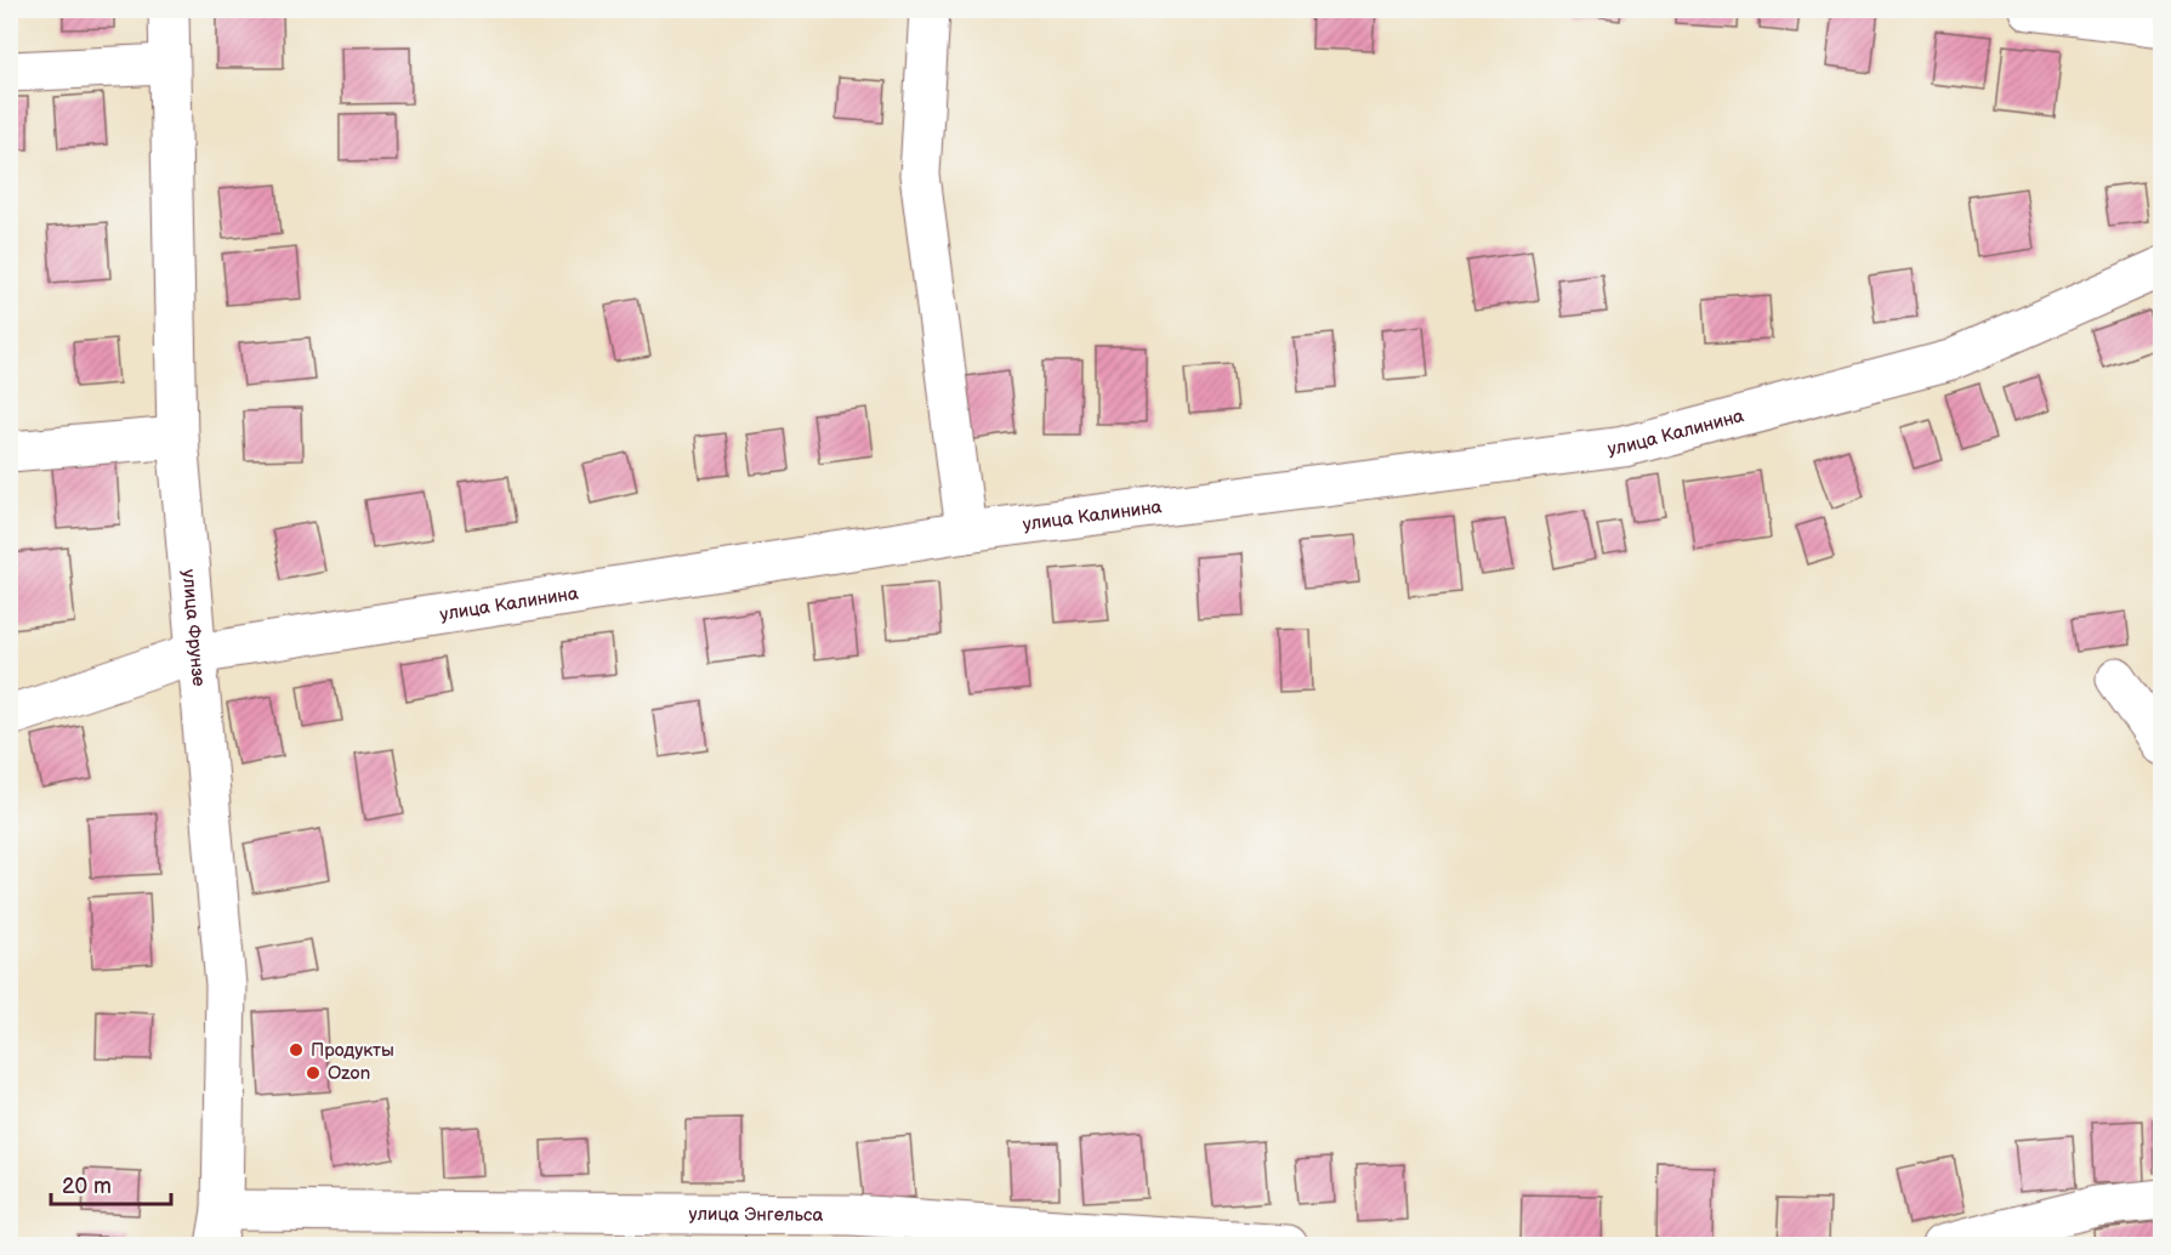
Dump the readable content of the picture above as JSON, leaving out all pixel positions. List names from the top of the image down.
{
  "streets": {
    "street": ["улица Калинина", "улица Фрунзе", "улица Энгельса"]
  },
  "crossings": [
    ["улица Калинина", "улица Фрунзе"],
    ["улица Фрунзе", "улица Энгельса"]
  ],
  "places": ["Продукты", "Ozon"],
  "scale_bar": "20 m"
}
